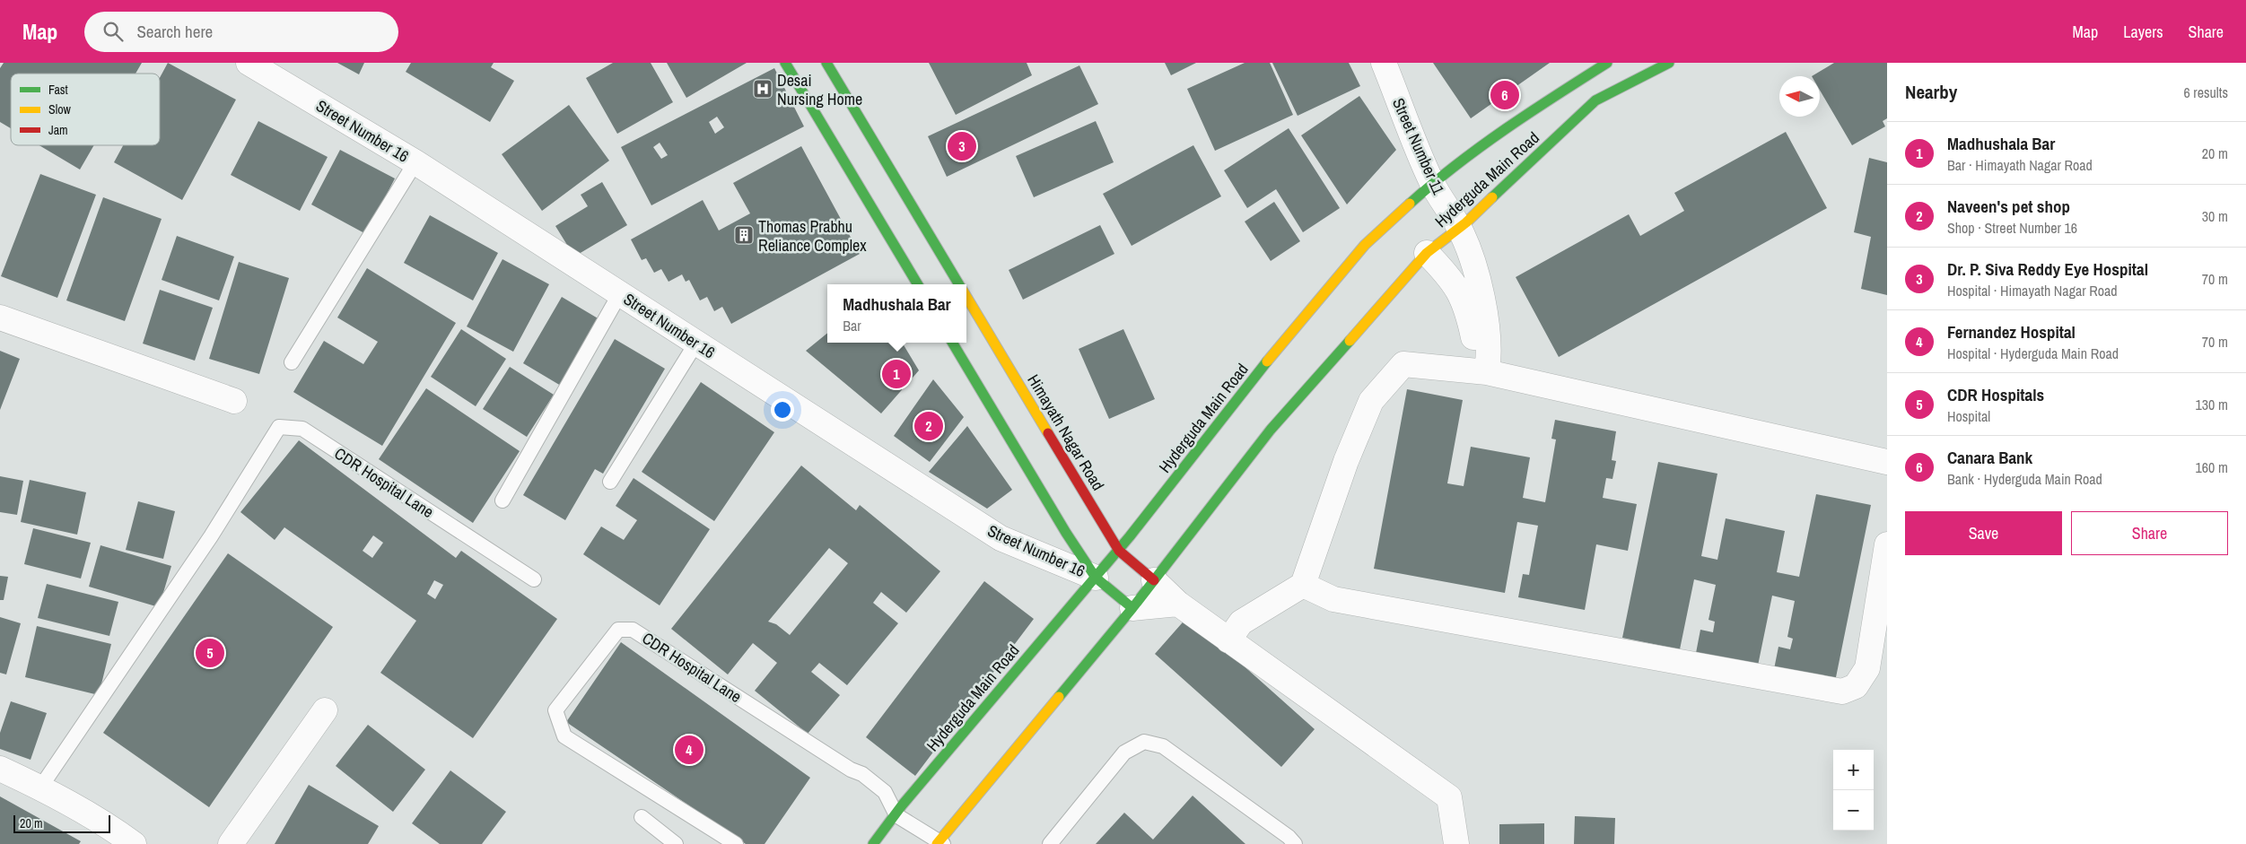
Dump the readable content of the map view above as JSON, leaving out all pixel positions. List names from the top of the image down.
{
  "streets": {
    "main road": ["Hyderguda Main Road", "Himayath Nagar Road"],
    "street": ["Street Number 16", "Street Number 11"],
    "lane": ["CDR Hospital Lane"]
  },
  "crossings": [
    ["Street Number 16", "Hyderguda Main Road"],
    ["Street Number 11", "Hyderguda Main Road"],
    ["Hyderguda Main Road", "Himayath Nagar Road"],
    ["Hyderguda Main Road", "CDR Hospital Lane"]
  ],
  "places": {
    "hospital": ["Desai Nursing Home"],
    "building": ["Thomas Prabhu Reliance Complex"]
  },
  "legend": ["Fast", "Slow", "Jam"],
  "scale_bar": "20 m",
  "north": "left",
  "page": {
    "header": "Map",
    "search": "Search here",
    "nav": ["Map", "Layers", "Share"],
    "heading": ["Nearby", "6 results"],
    "pins": [
      "6",
      "3",
      "1",
      "2",
      "5",
      "4"
    ],
    "list": [
      {
        "mark": "1",
        "name": "Madhushala Bar",
        "note": "Bar · Himayath Nagar Road",
        "value": "20 m"
      },
      {
        "mark": "2",
        "name": "Naveen's pet shop",
        "note": "Shop · Street Number 16",
        "value": "30 m"
      },
      {
        "mark": "3",
        "name": "Dr. P. Siva Reddy Eye Hospital",
        "note": "Hospital · Himayath Nagar Road",
        "value": "70 m"
      },
      {
        "mark": "4",
        "name": "Fernandez Hospital",
        "note": "Hospital · Hyderguda Main Road",
        "value": "70 m"
      },
      {
        "mark": "5",
        "name": "CDR Hospitals",
        "note": "Hospital",
        "value": "130 m"
      },
      {
        "mark": "6",
        "name": "Canara Bank",
        "note": "Bank · Hyderguda Main Road",
        "value": "160 m"
      }
    ],
    "popup": ["Madhushala Bar", "Bar"],
    "buttons": ["Save", "Share"],
    "map_buttons": ["+", "−"],
    "scale": "20 m"
  }
}
